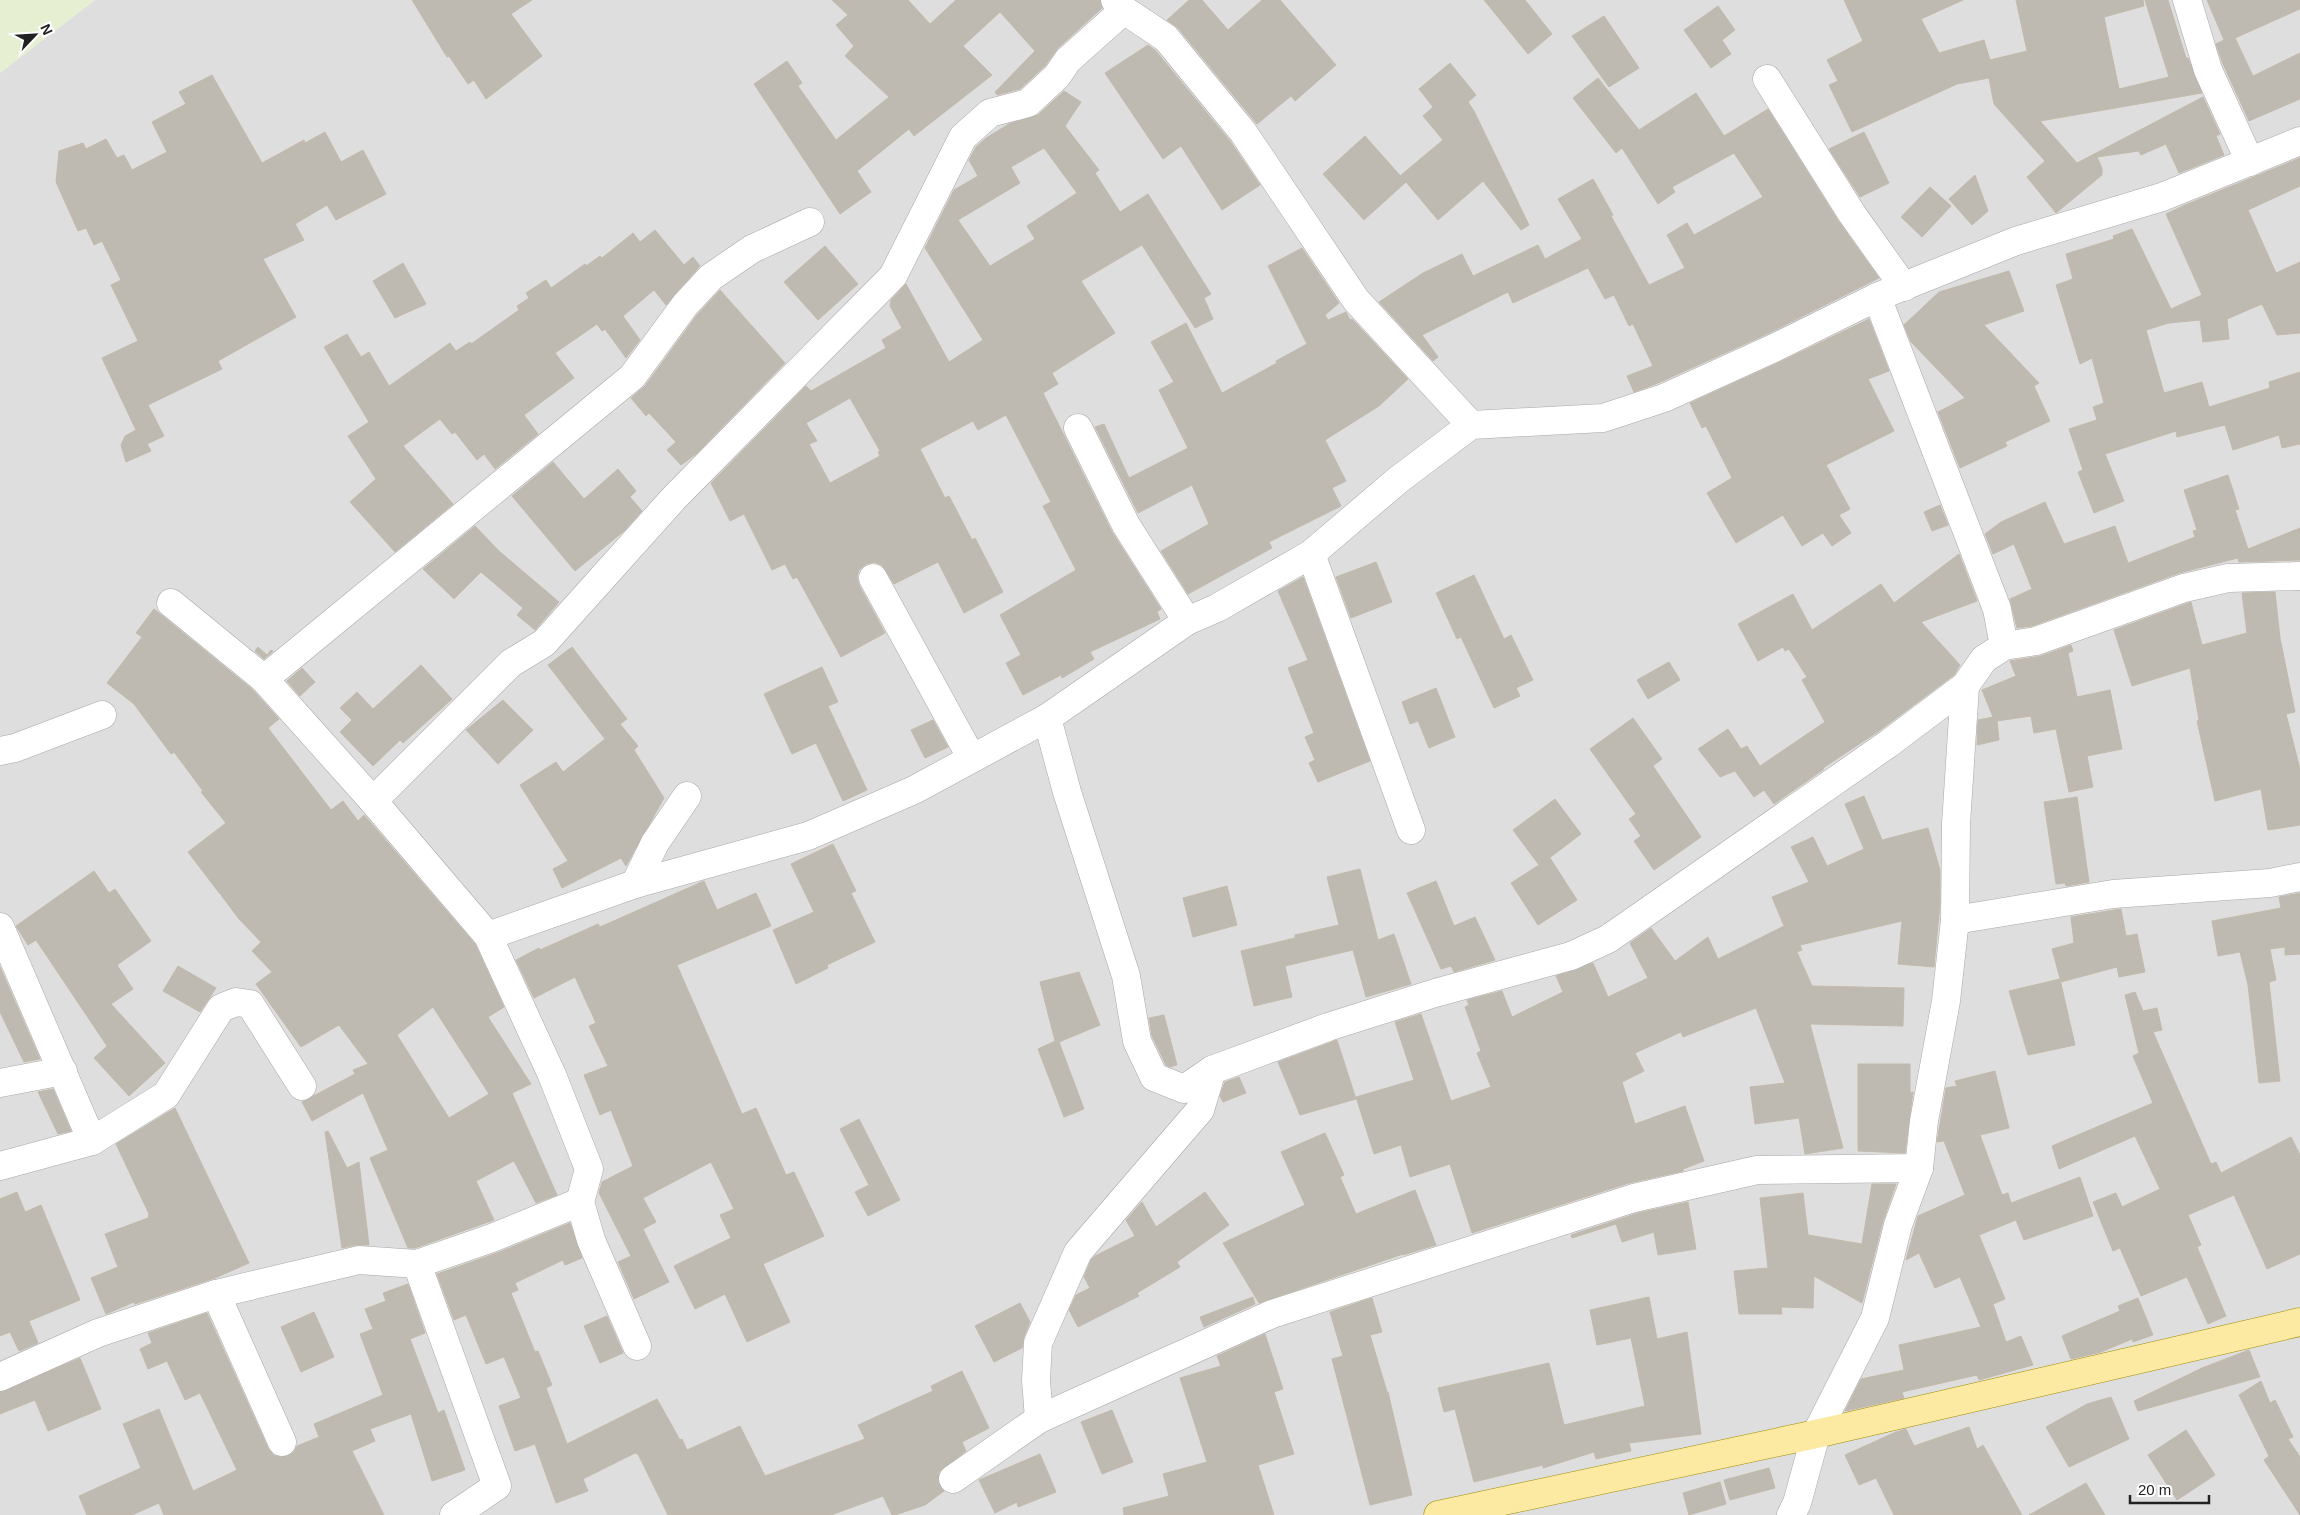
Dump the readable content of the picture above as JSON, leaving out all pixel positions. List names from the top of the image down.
{
  "scale_bar": "20 m",
  "north": "top right"
}
